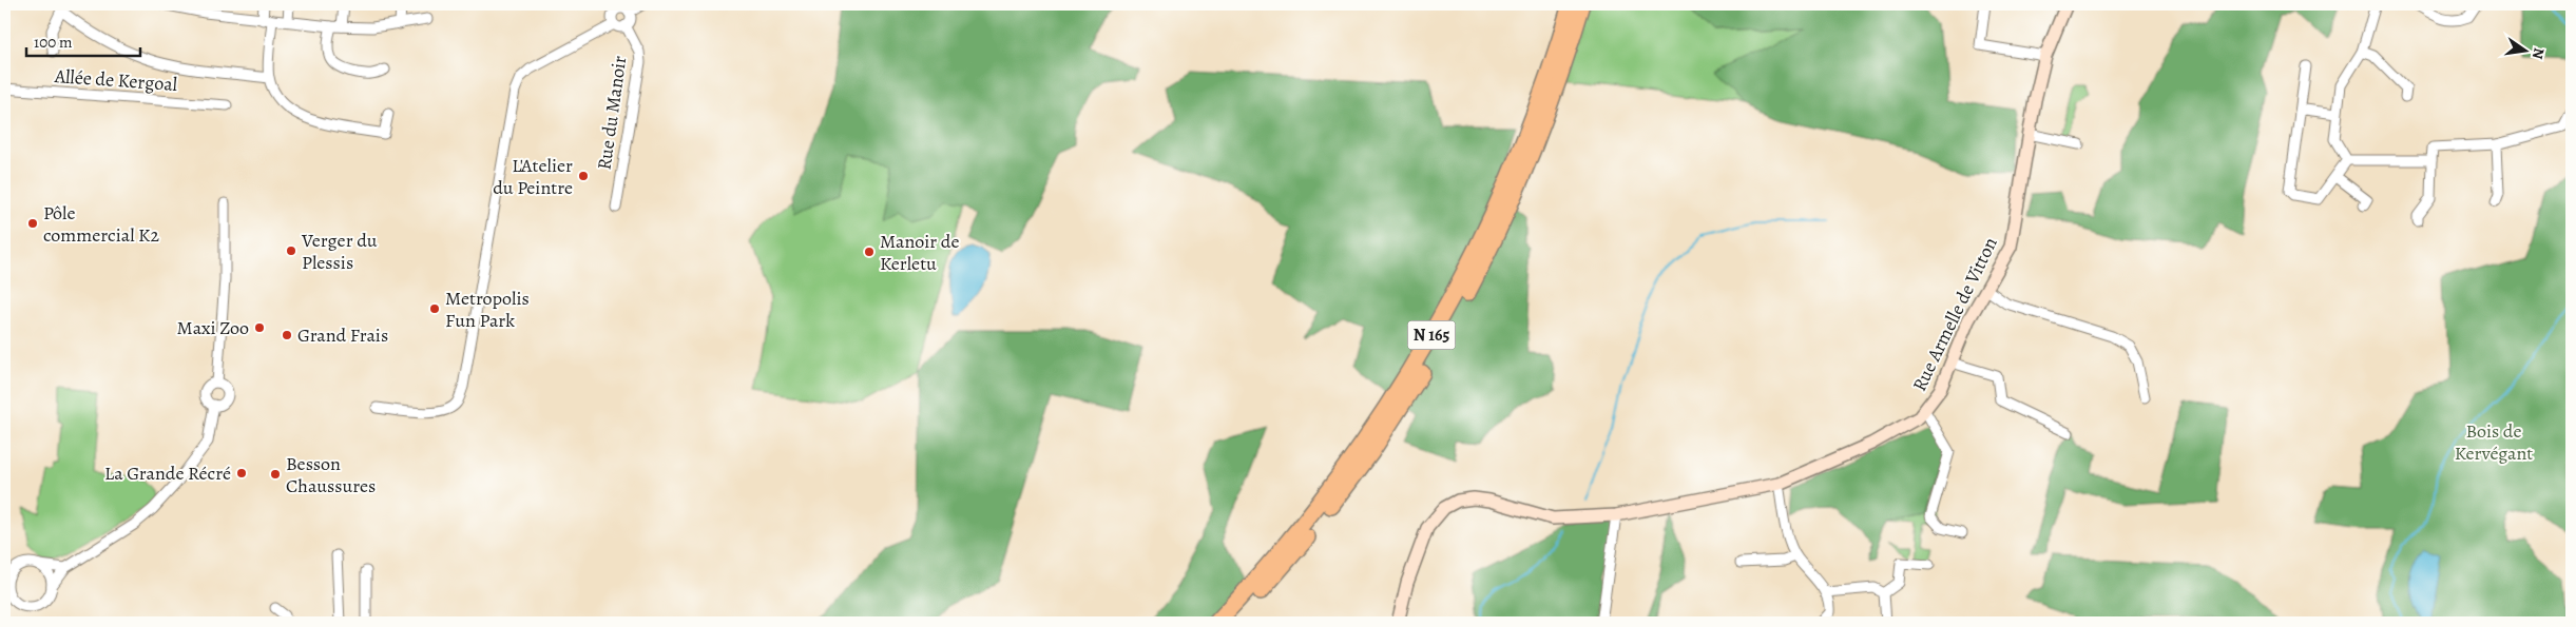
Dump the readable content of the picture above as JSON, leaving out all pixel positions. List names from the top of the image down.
{
  "streets": {
    "highway": ["N 165"],
    "street": ["Allée de Kergoal", "Rue du Manoir", "Rue Armelle de Vitton"]
  },
  "parks": ["Bois de Kervégant"],
  "places": [
    "L'Atelier du Peintre",
    "Pôle commercial K2",
    "Verger du Plessis",
    "Manoir de Kerletu",
    "Metropolis Fun Park",
    "Maxi Zoo",
    "Grand Frais",
    "La Grande Récré",
    "Besson Chaussures"
  ],
  "scale_bar": "100 m",
  "north": "right"
}
